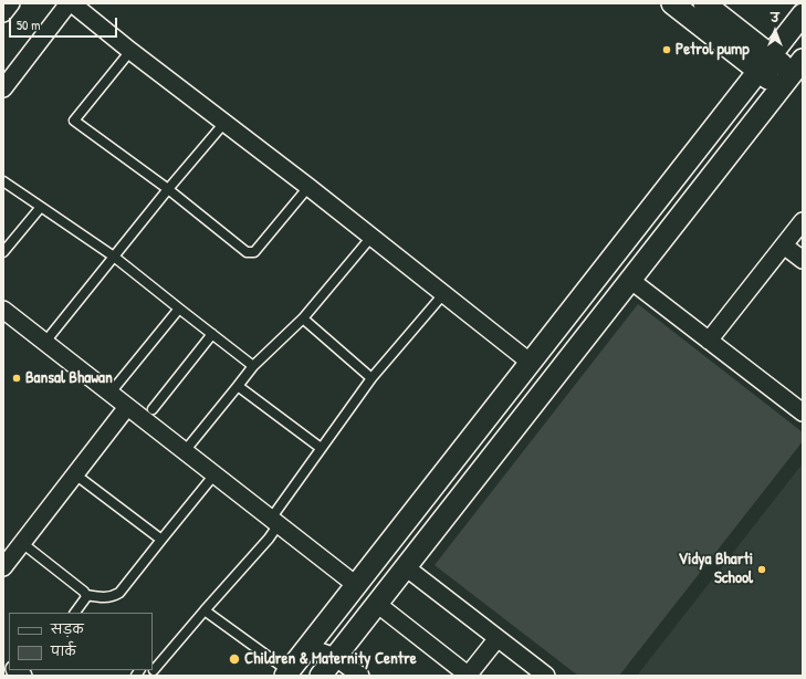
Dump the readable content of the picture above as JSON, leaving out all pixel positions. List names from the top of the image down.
{
  "places": [
    "Petrol pump",
    "Bansal Bhawan",
    "Vidya Bharti School",
    "Children & Maternity Centre"
  ],
  "legend": ["सड़क", "पार्क"],
  "scale_bar": "50 m",
  "north": "top"
}
